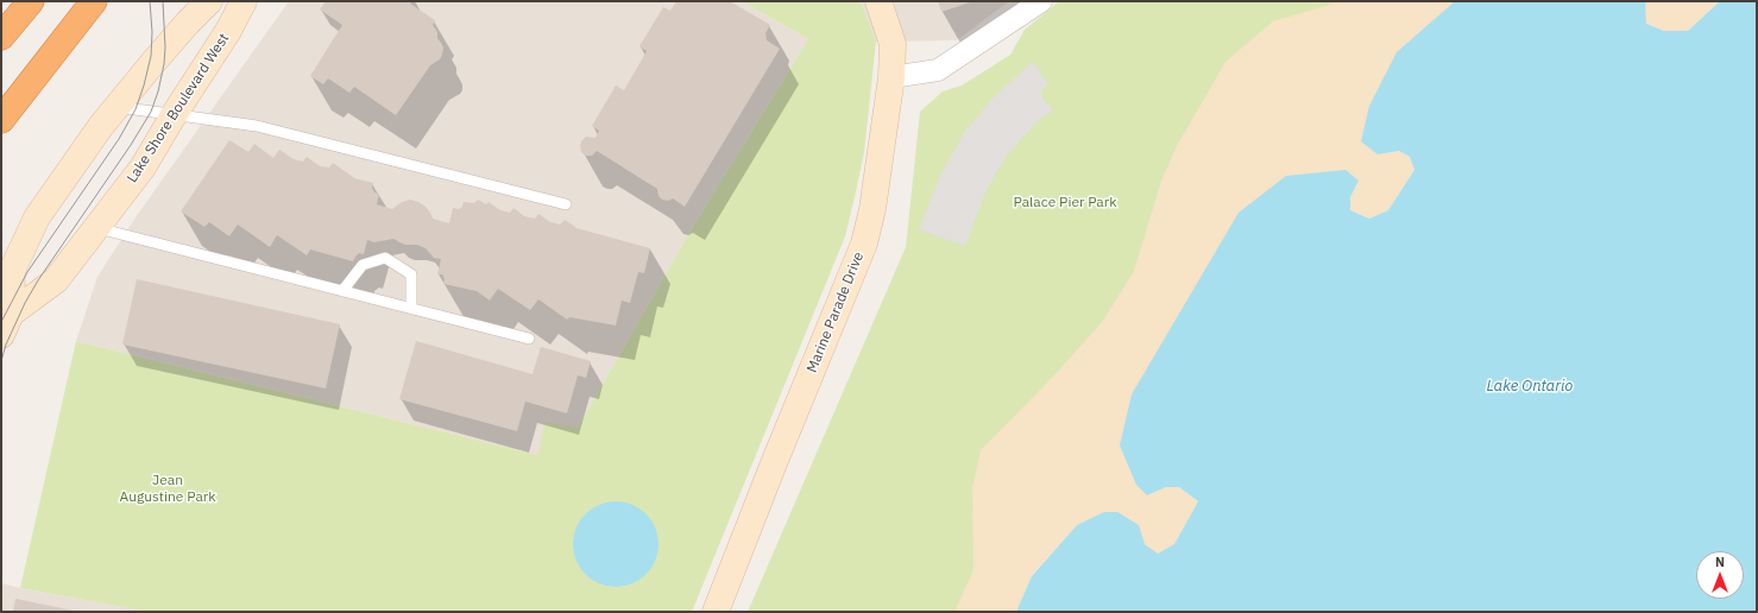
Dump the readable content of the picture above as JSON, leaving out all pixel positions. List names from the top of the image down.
{
  "streets": {
    "main road": ["Lake Shore Boulevard West", "Marine Parade Drive"]
  },
  "water": ["Lake Ontario"],
  "parks": ["Palace Pier Park", "Jean Augustine Park"],
  "north": "top"
}
